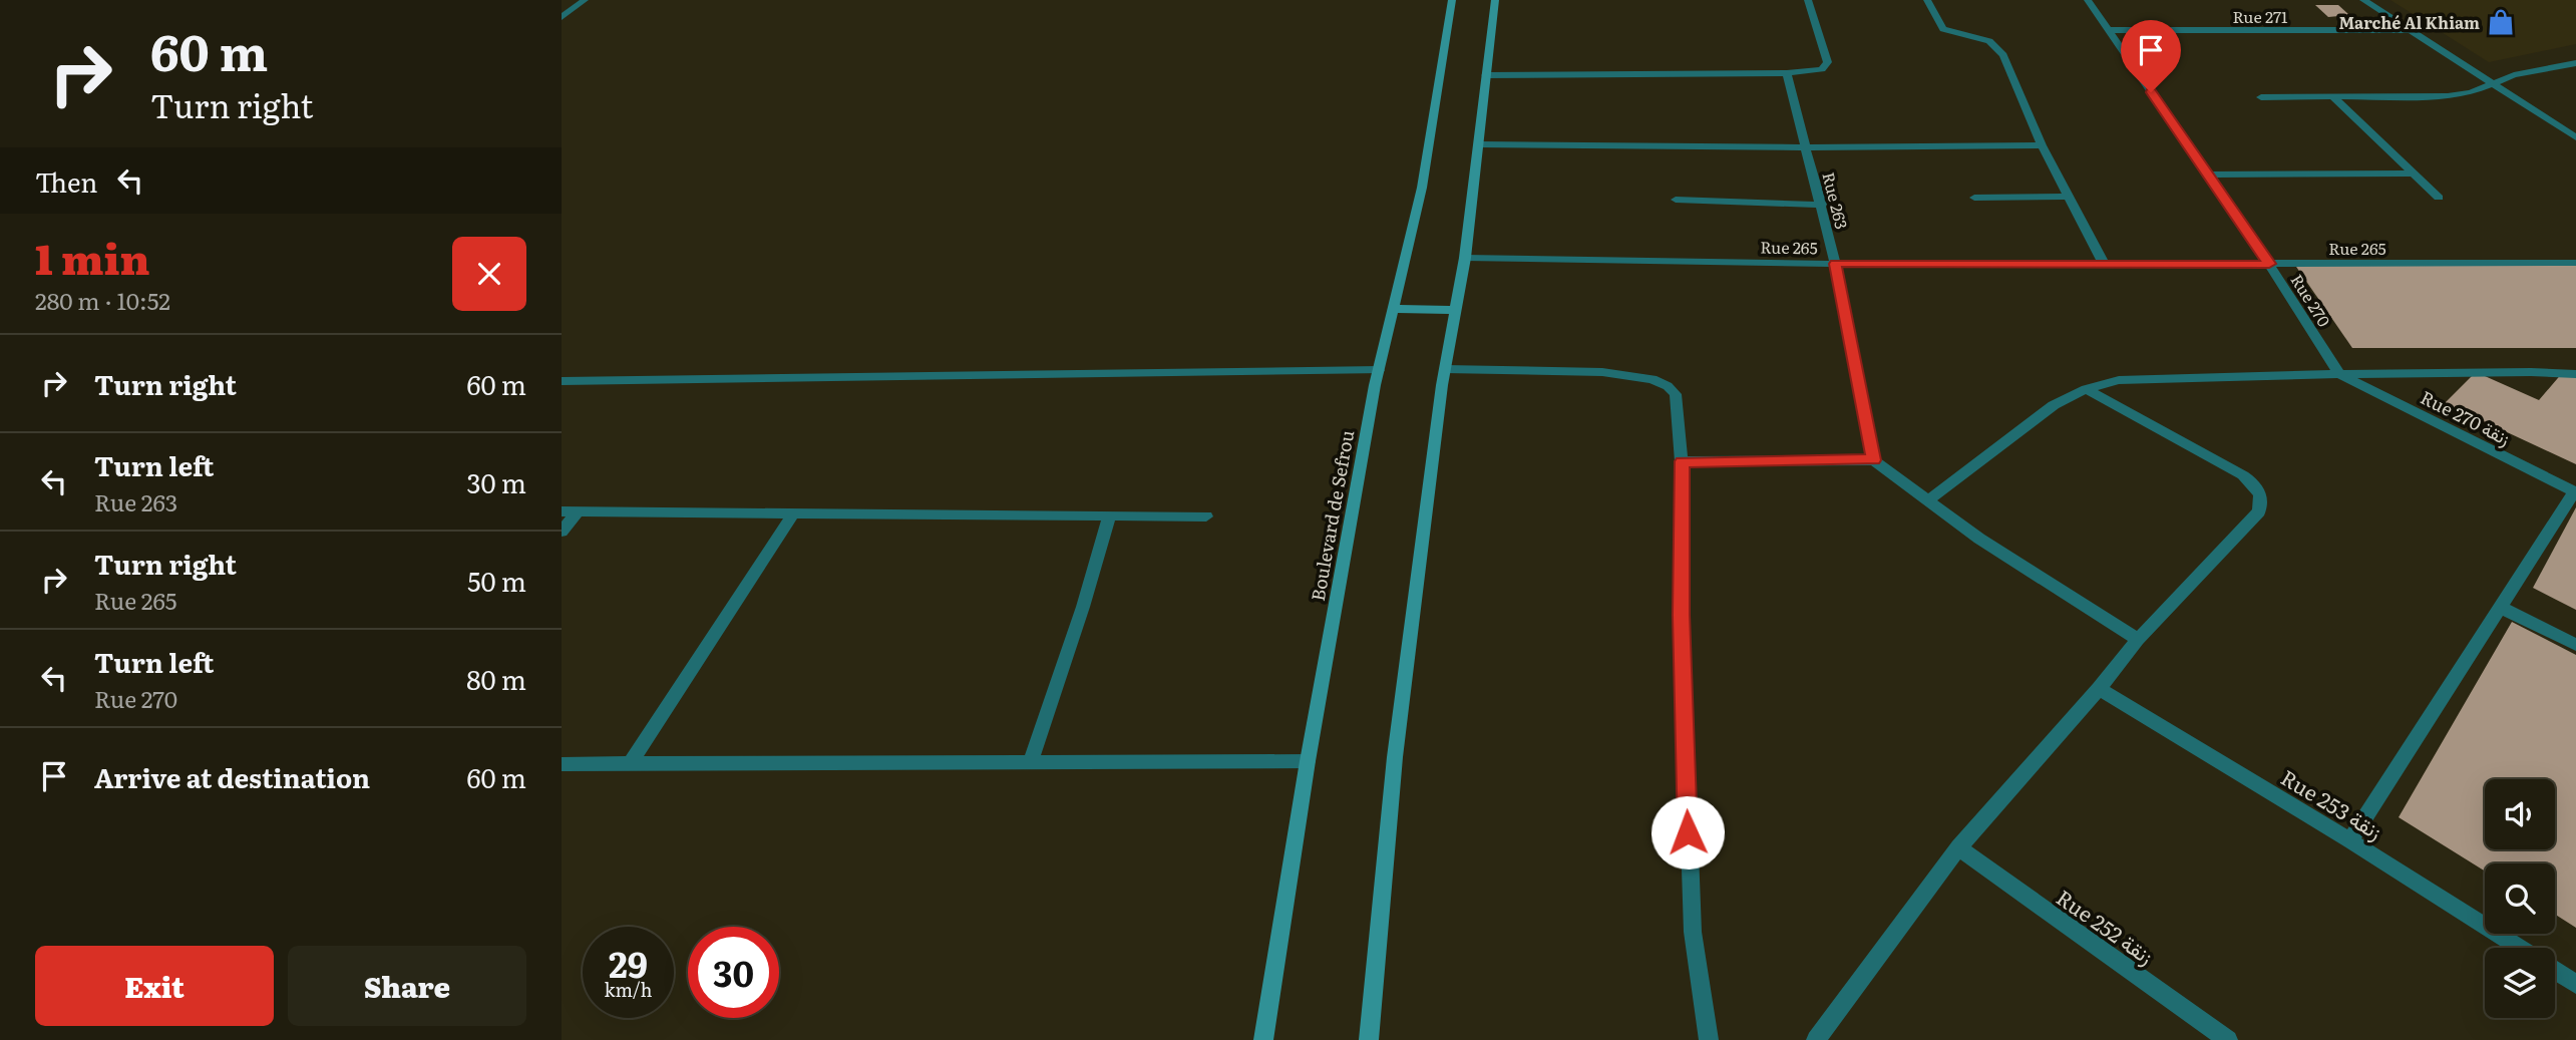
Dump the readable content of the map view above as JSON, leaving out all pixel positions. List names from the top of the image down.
{
  "streets": {
    "street": [
      "Rue 271",
      "Rue 263",
      "Rue 265",
      "Rue 270",
      "Rue 270 زنقة",
      "Boulevard de Sefrou",
      "Rue 253 زنقة",
      "Rue 252 زنقة"
    ]
  },
  "crossings": [
    ["Rue 271", "Rue 270"],
    ["Rue 263", "Rue 265"],
    ["Rue 265", "Rue 270"],
    ["Rue 270", "Rue 270 زنقة"]
  ],
  "places": {
    "shop": ["Marché Al Khiam"]
  },
  "page": {
    "turn": ["60 m", "Turn right"],
    "then": "Then",
    "heading": ["1 min", "280 m · 10:52"],
    "list": [
      {
        "name": "Turn right",
        "value": "60 m"
      },
      {
        "name": "Turn left",
        "note": "Rue 263",
        "value": "30 m"
      },
      {
        "name": "Turn right",
        "note": "Rue 265",
        "value": "50 m"
      },
      {
        "name": "Turn left",
        "note": "Rue 270",
        "value": "80 m"
      },
      {
        "name": "Arrive at destination",
        "value": "60 m"
      }
    ],
    "speed": "29 km/h",
    "limit": "30",
    "buttons": ["Exit", "Share"]
  }
}
